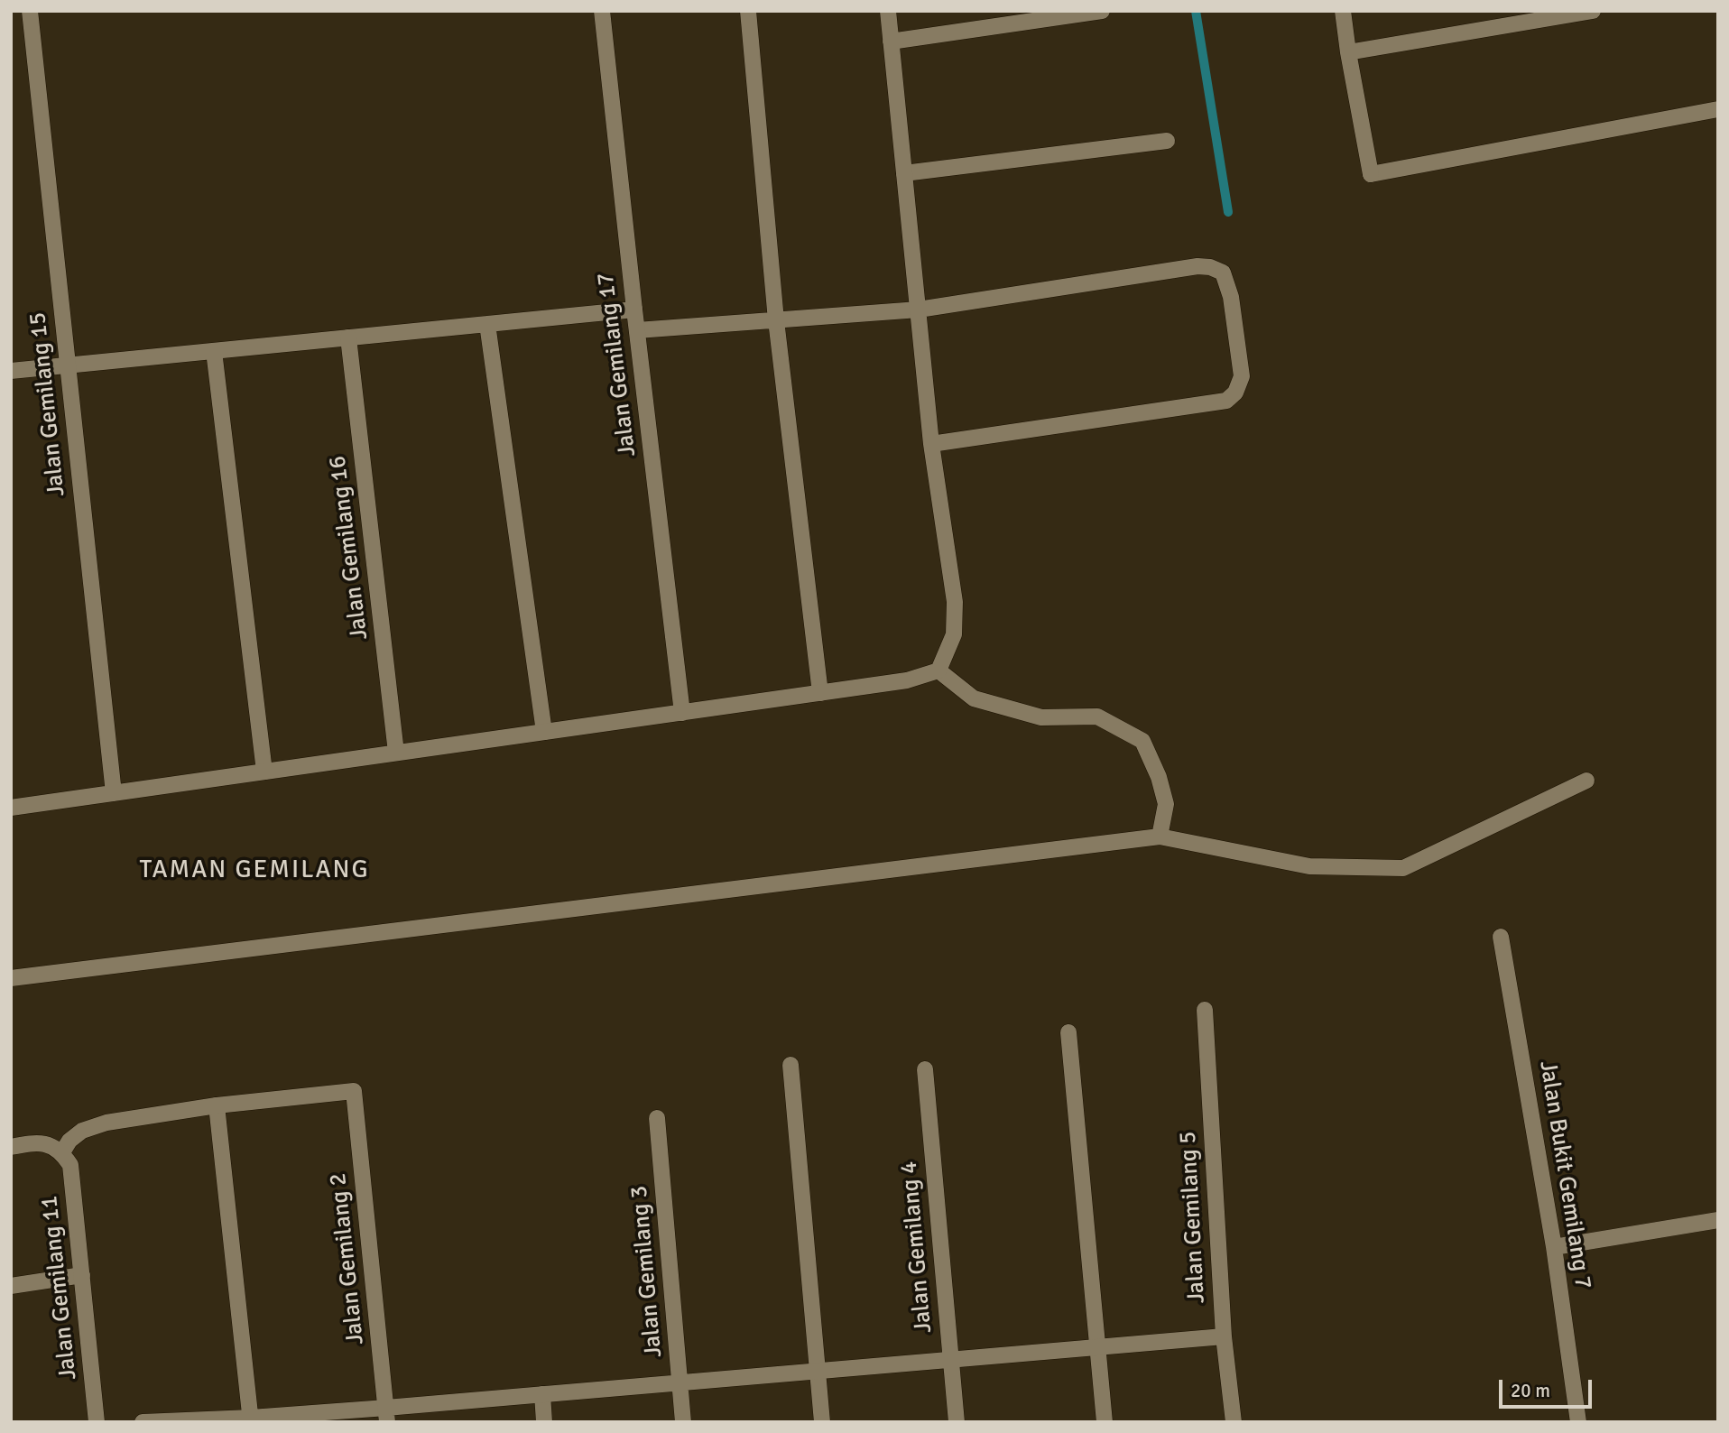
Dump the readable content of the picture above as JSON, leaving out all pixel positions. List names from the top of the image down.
{
  "streets": {
    "street": [
      "Jalan Gemilang 17",
      "Jalan Gemilang 15",
      "Jalan Gemilang 16",
      "Jalan Bukit Gemilang 7",
      "Jalan Gemilang 5",
      "Jalan Gemilang 4",
      "Jalan Gemilang 2",
      "Jalan Gemilang 3",
      "Jalan Gemilang 11"
    ]
  },
  "districts": ["TAMAN GEMILANG"],
  "scale_bar": "20 m"
}
